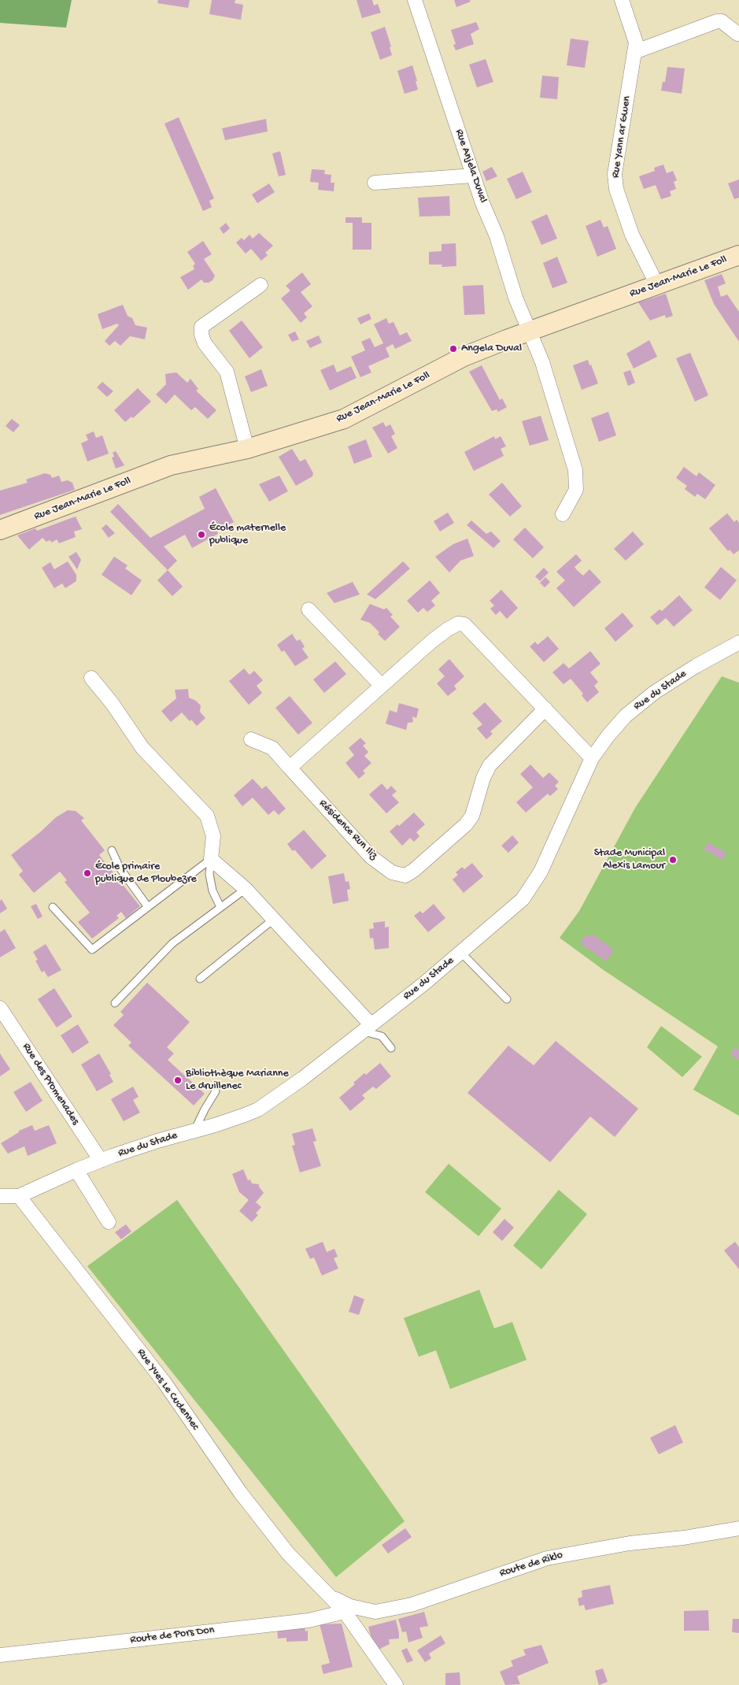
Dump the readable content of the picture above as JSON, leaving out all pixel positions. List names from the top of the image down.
{
  "streets": {
    "main road": ["Rue Jean-Marie Le Foll"],
    "street": [
      "Rue Yann ar Gwen",
      "Rue Anjela Duval",
      "Rue du Stade",
      "Résidence Run Iliz",
      "Rue des Promenades",
      "Rue Yves Le Cudennec",
      "Route de Riklo",
      "Route de Pors Don"
    ]
  },
  "crossings": [
    ["Rue Yann ar Gwen", "Rue Jean-Marie Le Foll"],
    ["Rue Anjela Duval", "Rue Jean-Marie Le Foll"],
    ["Rue du Stade", "Rue des Promenades"],
    ["Rue du Stade", "Rue Yves Le Cudennec"],
    ["Rue Yves Le Cudennec", "Route de Riklo"]
  ],
  "places": [
    "Angela Duval",
    "École maternelle publique",
    "Stade Municipal Alexis Lamour",
    "École primaire publique de Ploubezre",
    "Bibliothèque Marianne Le druillenec"
  ]
}
